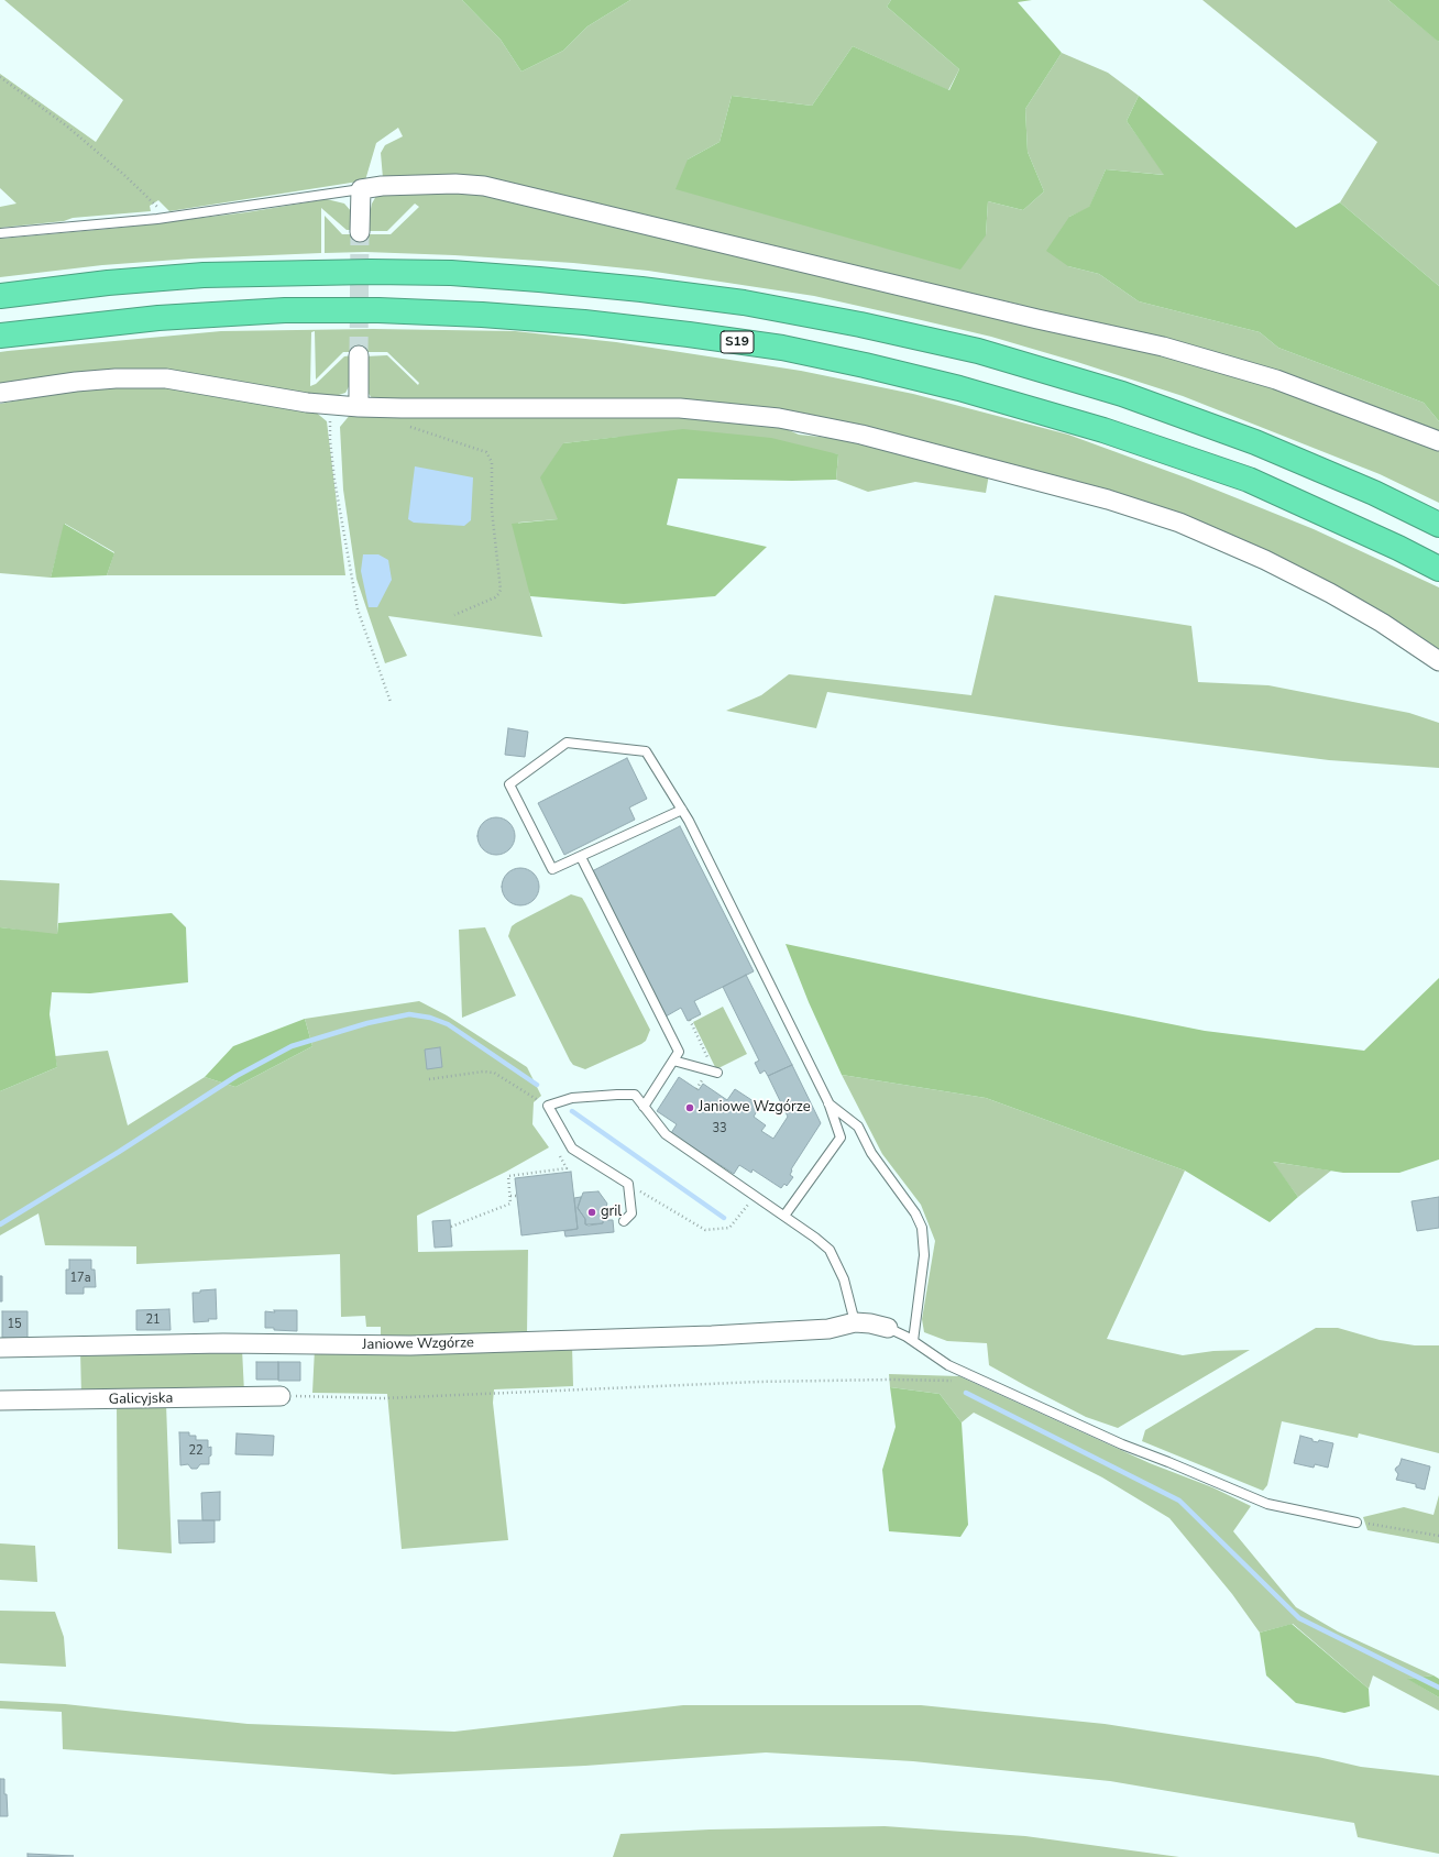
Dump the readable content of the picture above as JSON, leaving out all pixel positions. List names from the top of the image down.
{
  "streets": {
    "highway": ["S19"],
    "street": ["Janiowe Wzgórze", "Galicyjska"]
  },
  "places": ["Janiowe Wzgórze", "gril"],
  "house_numbers": [
    "33",
    "17a",
    "21",
    "15",
    "22"
  ]
}
